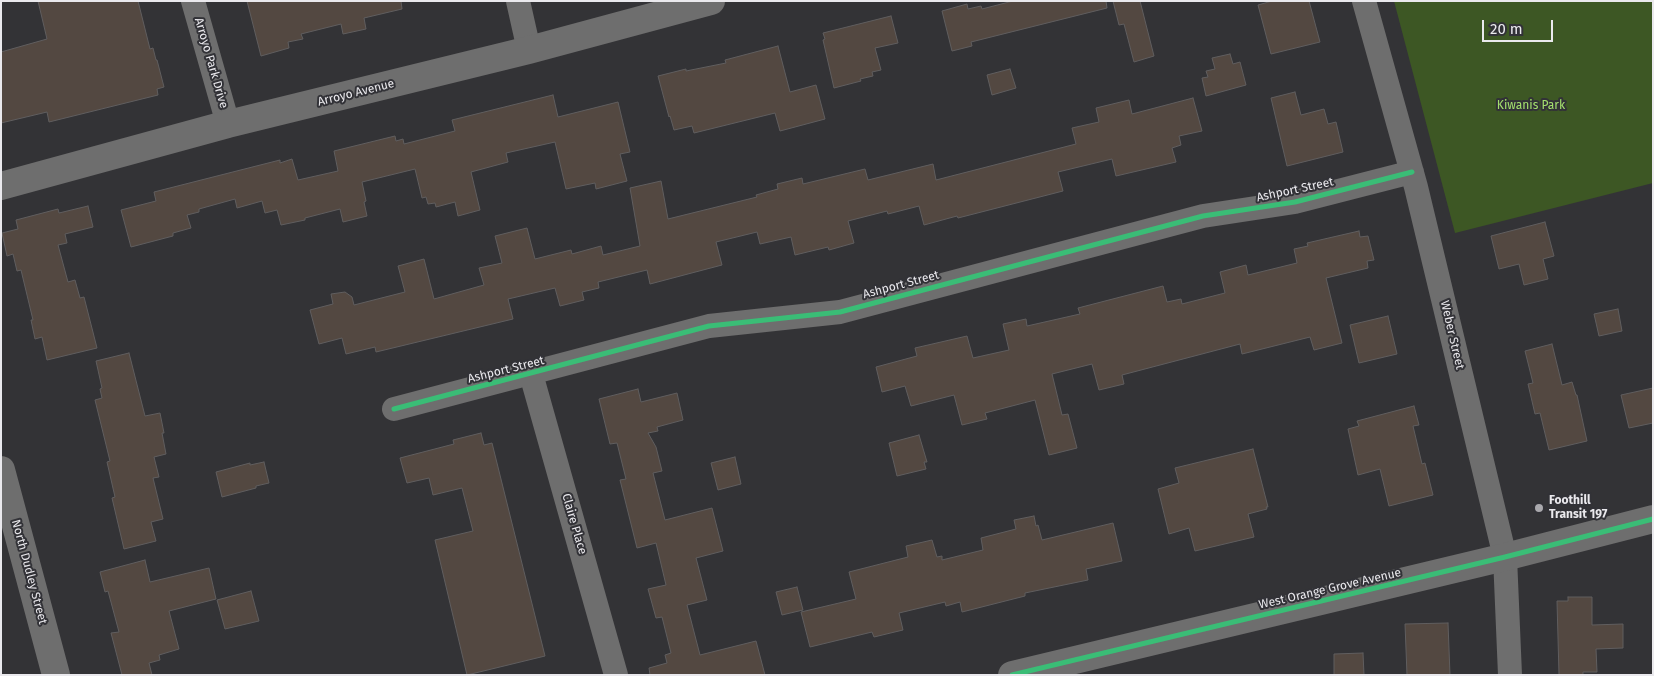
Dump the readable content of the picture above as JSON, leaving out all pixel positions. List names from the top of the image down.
{
  "streets": {
    "street": [
      "Arroyo Park Drive",
      "Arroyo Avenue",
      "Ashport Street",
      "Weber Street",
      "Claire Place",
      "North Dudley Street",
      "West Orange Grove Avenue"
    ]
  },
  "crossings": [
    ["Arroyo Park Drive", "Arroyo Avenue"],
    ["Ashport Street", "Weber Street"],
    ["Ashport Street", "Claire Place"],
    ["Weber Street", "West Orange Grove Avenue"]
  ],
  "parks": ["Kiwanis Park"],
  "places": ["Foothill Transit 197"],
  "scale_bar": "20 m"
}
